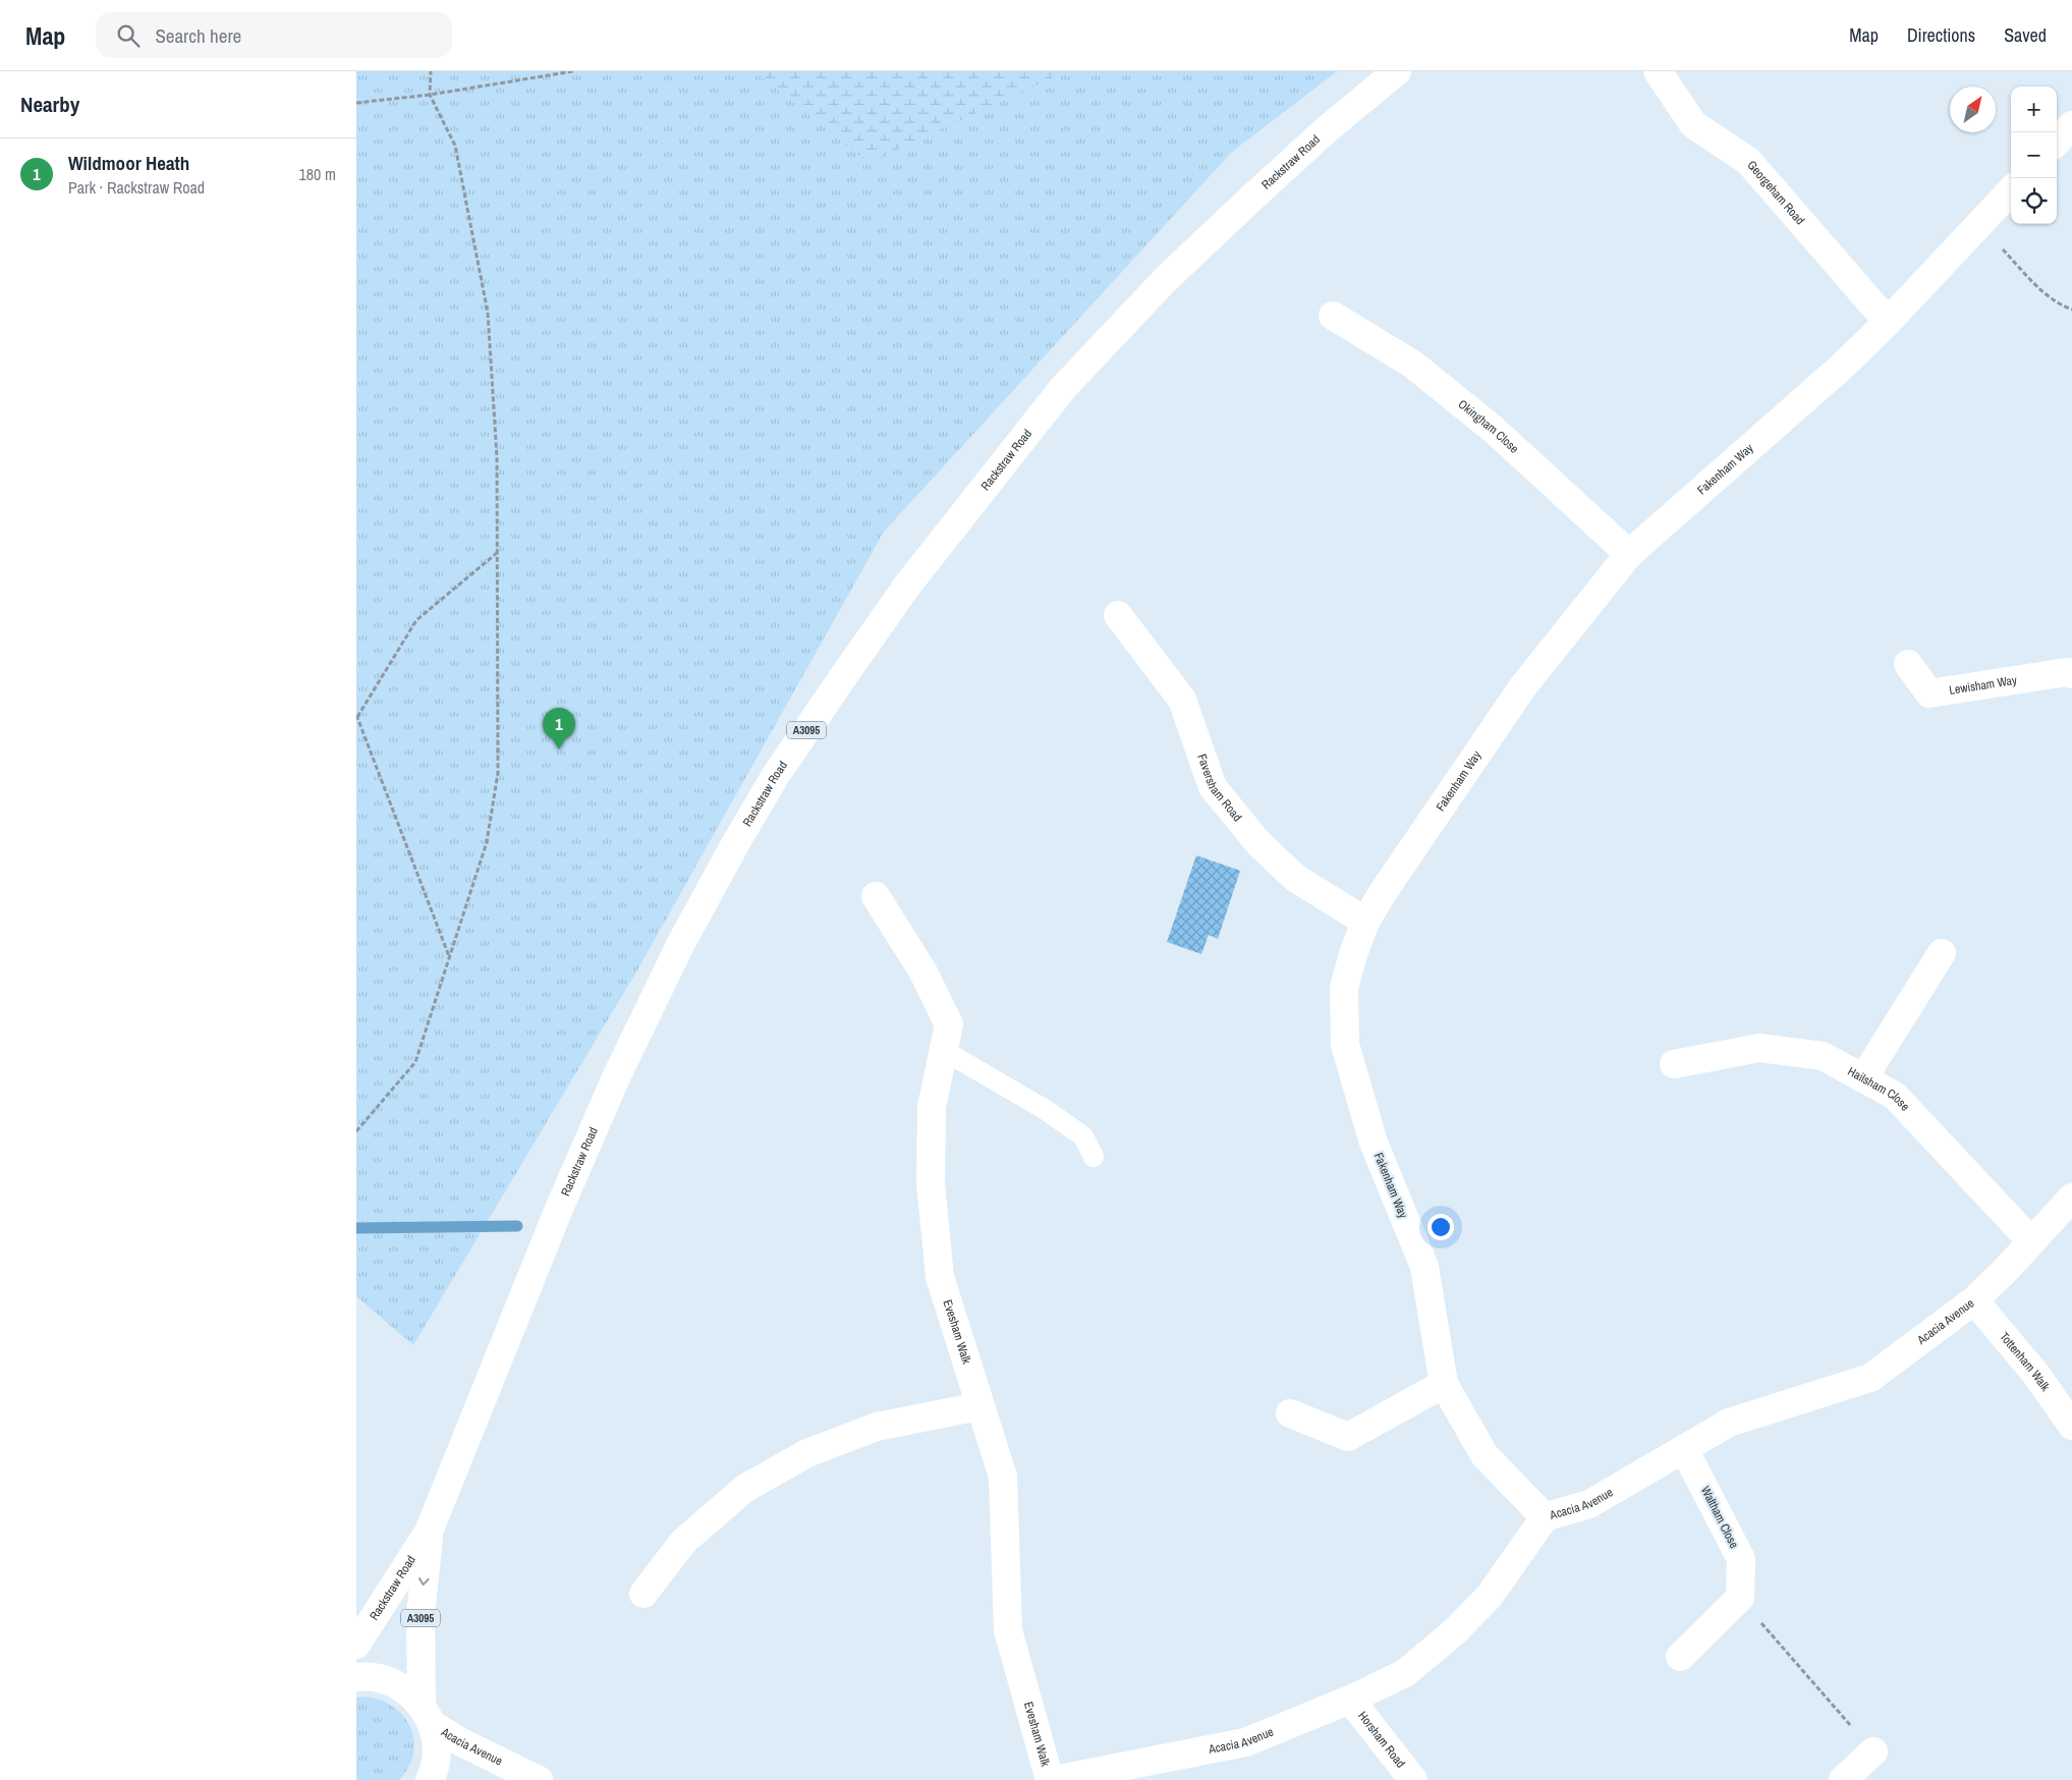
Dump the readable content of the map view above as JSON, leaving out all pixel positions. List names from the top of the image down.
{
  "streets": {
    "street": [
      "Rackstraw Road",
      "Georgeham Road",
      "Okingham Close",
      "Fakenham Way",
      "Lewisham Way",
      "A3095",
      "Faversham Road",
      "Hailsham Close",
      "Acacia Avenue",
      "Evesham Walk",
      "Tottenham Walk",
      "Waltham Close",
      "Horsham Road"
    ]
  },
  "crossings": [
    ["Rackstraw Road", "Acacia Avenue"],
    ["Georgeham Road", "Fakenham Way"],
    ["Okingham Close", "Fakenham Way"],
    ["Fakenham Way", "Faversham Road"],
    ["Fakenham Way", "Acacia Avenue"],
    ["Hailsham Close", "Acacia Avenue"],
    ["Acacia Avenue", "Tottenham Walk"],
    ["Acacia Avenue", "Waltham Close"],
    ["Acacia Avenue", "Horsham Road"]
  ],
  "north": "top right",
  "page": {
    "header": "Map",
    "search": "Search here",
    "nav": ["Map", "Directions", "Saved"],
    "heading": "Nearby",
    "map_buttons": ["+", "−"],
    "list": [
      {
        "mark": "1",
        "name": "Wildmoor Heath",
        "note": "Park · Rackstraw Road",
        "value": "180 m"
      }
    ],
    "pins": "1"
  }
}
